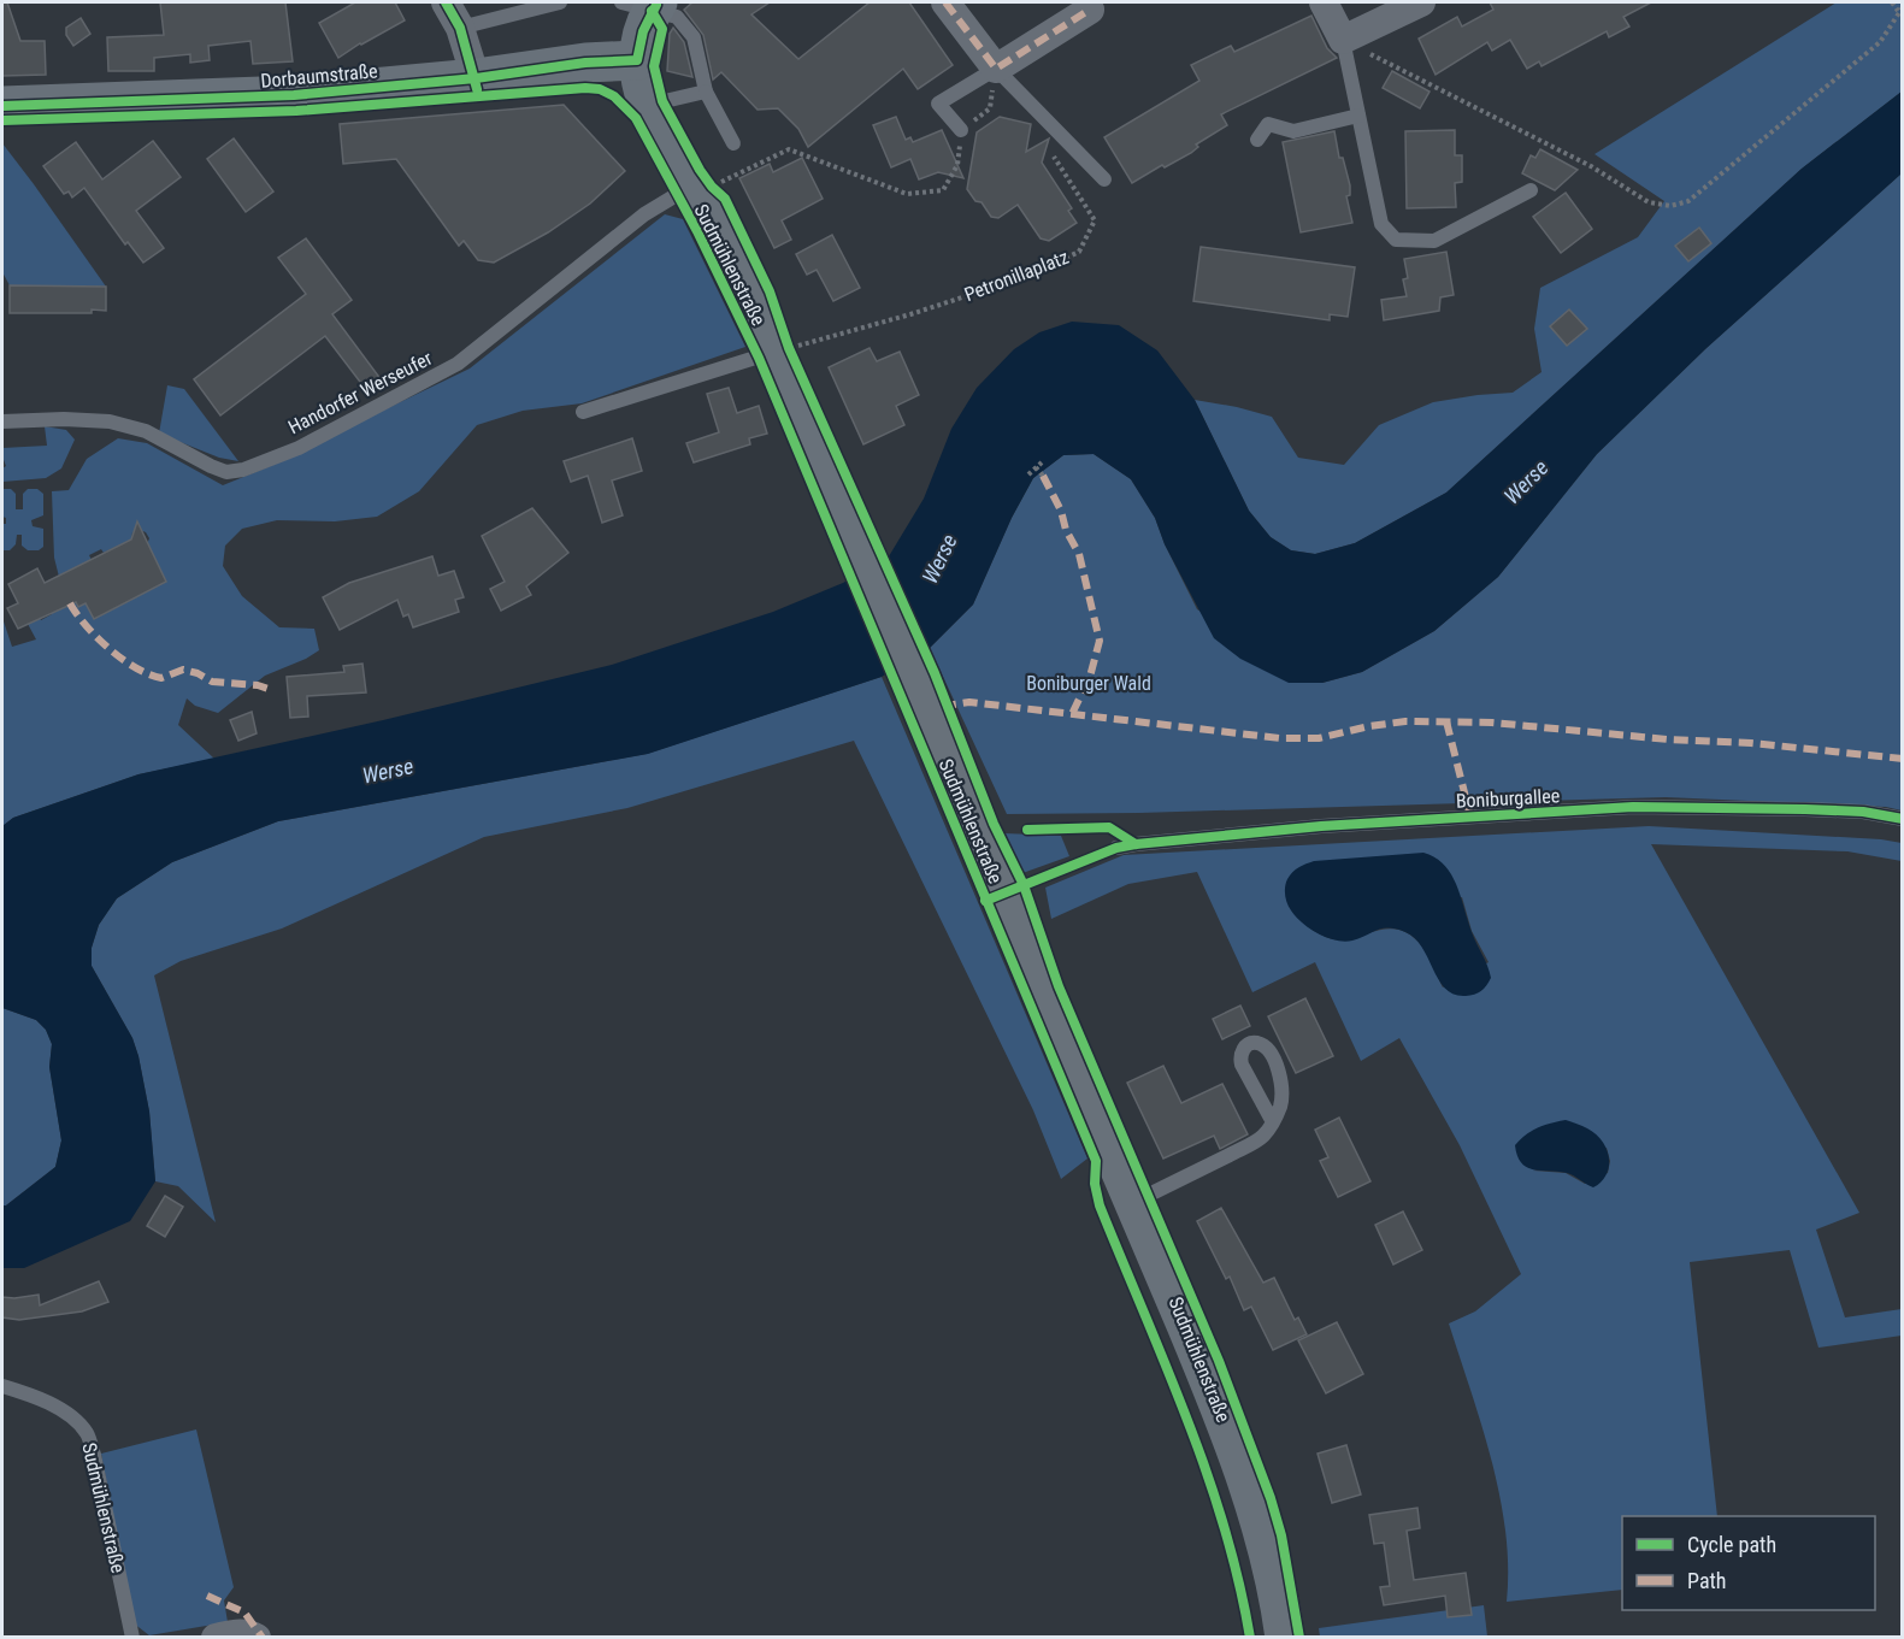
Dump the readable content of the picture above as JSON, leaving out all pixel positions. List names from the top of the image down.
{
  "streets": {
    "street": ["Dorbaumstraße", "Sudmühlenstraße"],
    "lane": ["Handorfer Werseufer", "Boniburgallee"],
    "path": ["Petronillaplatz"]
  },
  "crossings": [
    ["Dorbaumstraße", "Sudmühlenstraße"],
    ["Sudmühlenstraße", "Petronillaplatz"],
    ["Sudmühlenstraße", "Handorfer Werseufer"]
  ],
  "water": ["Werse"],
  "parks": ["Boniburger Wald"],
  "legend": ["Cycle path", "Path"]
}
